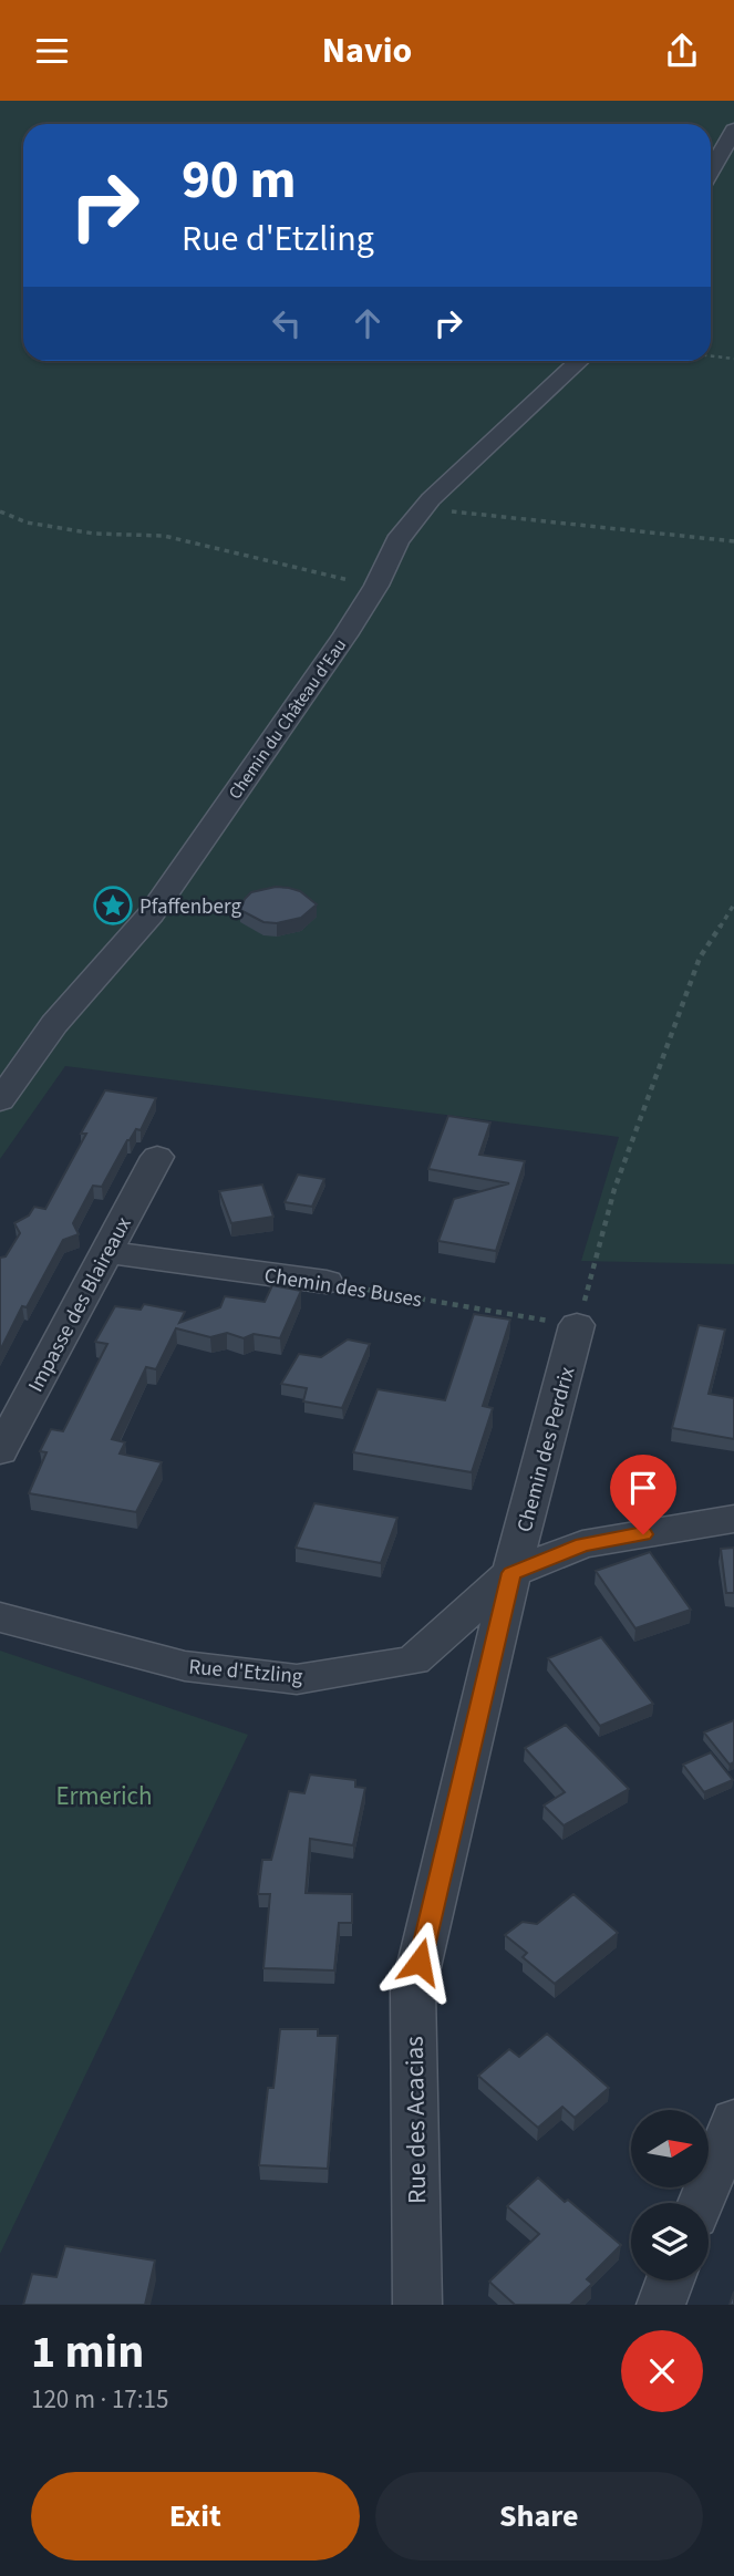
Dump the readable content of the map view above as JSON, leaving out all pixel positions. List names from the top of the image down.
{
  "streets": {
    "street": [
      "Chemin du Château d'Eau",
      "Chemin des Buses",
      "Impasse des Blaireaux",
      "Chemin des Perdrix",
      "Rue d'Etzling",
      "Rue des Acacias"
    ]
  },
  "crossings": [
    ["Chemin des Buses", "Impasse des Blaireaux"],
    ["Chemin des Buses", "Chemin des Perdrix"],
    ["Chemin des Perdrix", "Rue d'Etzling"],
    ["Chemin des Perdrix", "Rue des Acacias"],
    ["Rue d'Etzling", "Rue des Acacias"]
  ],
  "parks": ["Ermerich"],
  "places": {
    "place": ["Pfaffenberg"]
  },
  "north": "right",
  "page": {
    "header": "Navio",
    "turn": ["90 m", "Rue d'Etzling"],
    "heading": ["1 min", "120 m · 17:15"],
    "buttons": ["Exit", "Share"]
  }
}
